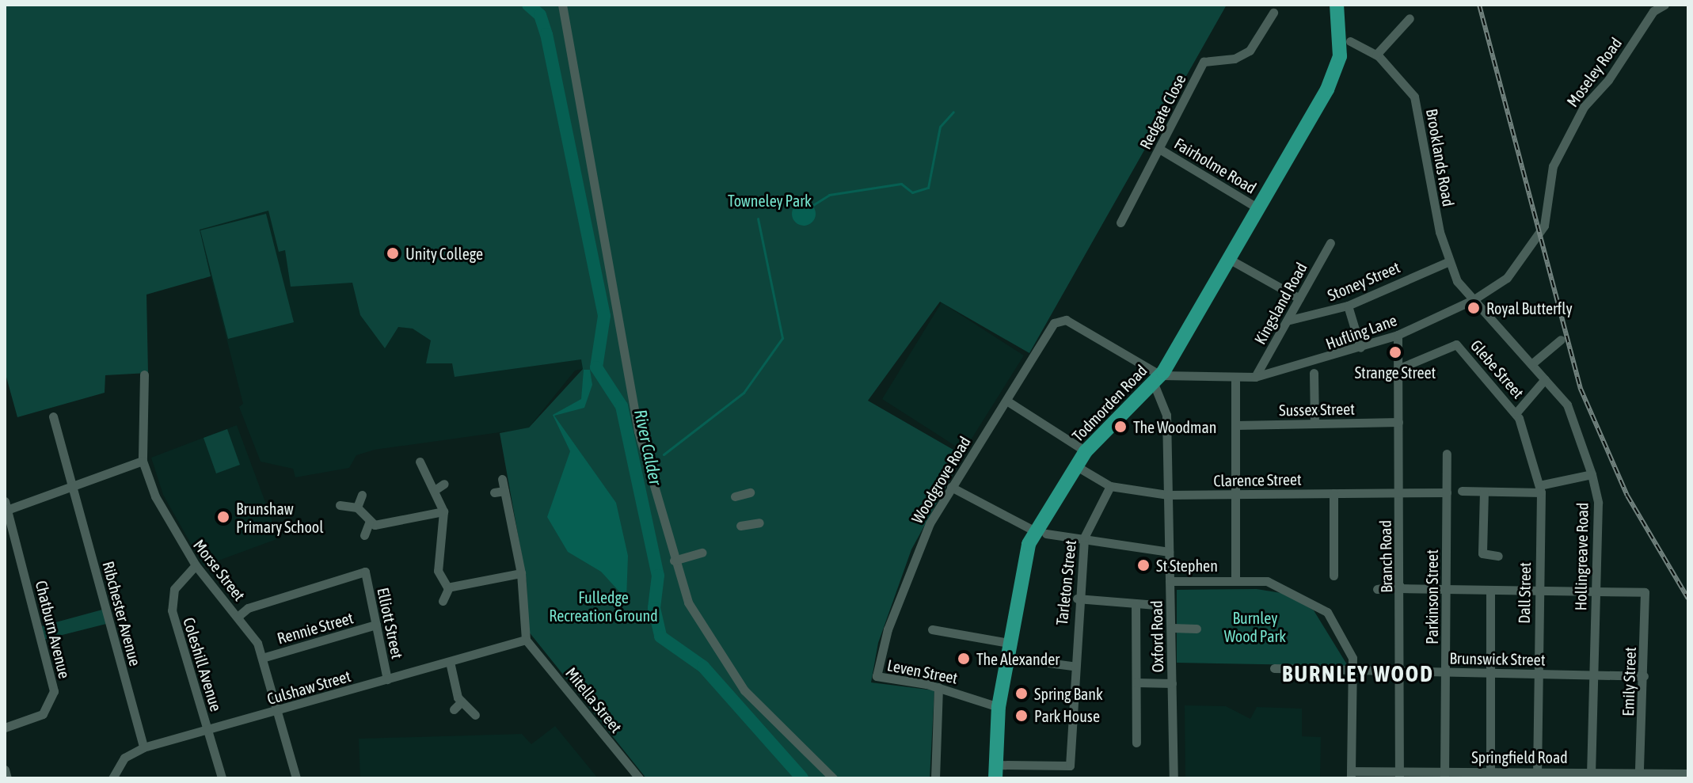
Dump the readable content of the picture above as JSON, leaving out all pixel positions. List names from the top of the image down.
{
  "streets": {
    "highway": ["Todmorden Road"],
    "street": [
      "Moseley Road",
      "Redgate Close",
      "Brooklands Road",
      "Fairholme Road",
      "Stoney Street",
      "Kingsland Road",
      "Hufling Lane",
      "Glebe Street",
      "Sussex Street",
      "Woodgrove Road",
      "Clarence Street",
      "Branch Road",
      "Hollingreave Road",
      "Morse Street",
      "Tarleton Street",
      "Dall Street",
      "Parkinson Street",
      "Ribchester Avenue",
      "Elliott Street",
      "Rennie Street",
      "Chatburn Avenue",
      "Oxford Road",
      "Brunswick Street",
      "Coleshill Avenue",
      "Leven Street",
      "Emily Street",
      "Culshaw Street",
      "Mitella Street",
      "Springfield Road"
    ]
  },
  "crossings": [
    ["Moseley Road", "Hufling Lane"],
    ["Redgate Close", "Fairholme Road"],
    ["Brooklands Road", "Stoney Street"],
    ["Brooklands Road", "Hufling Lane"],
    ["Brooklands Road", "Hollingreave Road"],
    ["Fairholme Road", "Todmorden Road"],
    ["Stoney Street", "Kingsland Road"],
    ["Kingsland Road", "Hufling Lane"],
    ["Hufling Lane", "Todmorden Road"],
    ["Hufling Lane", "Woodgrove Road"],
    ["Hufling Lane", "Branch Road"],
    ["Hufling Lane", "Hollingreave Road"],
    ["Hufling Lane", "Oxford Road"],
    ["Glebe Street", "Branch Road"],
    ["Glebe Street", "Dall Street"],
    ["Todmorden Road", "Woodgrove Road"],
    ["Todmorden Road", "Clarence Street"],
    ["Todmorden Road", "Tarleton Street"],
    ["Todmorden Road", "Oxford Road"],
    ["Todmorden Road", "Leven Street"],
    ["Sussex Street", "Branch Road"],
    ["Woodgrove Road", "Oxford Road"],
    ["Woodgrove Road", "Leven Street"],
    ["Clarence Street", "Branch Road"],
    ["Clarence Street", "Tarleton Street"],
    ["Clarence Street", "Parkinson Street"],
    ["Clarence Street", "Oxford Road"],
    ["Branch Road", "Brunswick Street"],
    ["Branch Road", "Springfield Road"],
    ["Hollingreave Road", "Brunswick Street"],
    ["Hollingreave Road", "Emily Street"],
    ["Hollingreave Road", "Springfield Road"],
    ["Morse Street", "Elliott Street"],
    ["Morse Street", "Rennie Street"],
    ["Morse Street", "Coleshill Avenue"],
    ["Morse Street", "Culshaw Street"],
    ["Dall Street", "Brunswick Street"],
    ["Dall Street", "Springfield Road"],
    ["Parkinson Street", "Brunswick Street"],
    ["Parkinson Street", "Springfield Road"],
    ["Ribchester Avenue", "Culshaw Street"],
    ["Elliott Street", "Rennie Street"],
    ["Elliott Street", "Culshaw Street"],
    ["Brunswick Street", "Emily Street"],
    ["Coleshill Avenue", "Culshaw Street"],
    ["Emily Street", "Springfield Road"],
    ["Culshaw Street", "Mitella Street"]
  ],
  "districts": ["BURNLEY WOOD"],
  "water": ["River Calder"],
  "parks": ["Towneley Park", "Fulledge Recreation Ground", "Burnley Wood Park"],
  "places": [
    "Unity College",
    "Royal Butterfly",
    "Strange Street",
    "The Woodman",
    "Brunshaw Primary School",
    "St Stephen",
    "The Alexander",
    "Spring Bank",
    "Park House"
  ]
}
